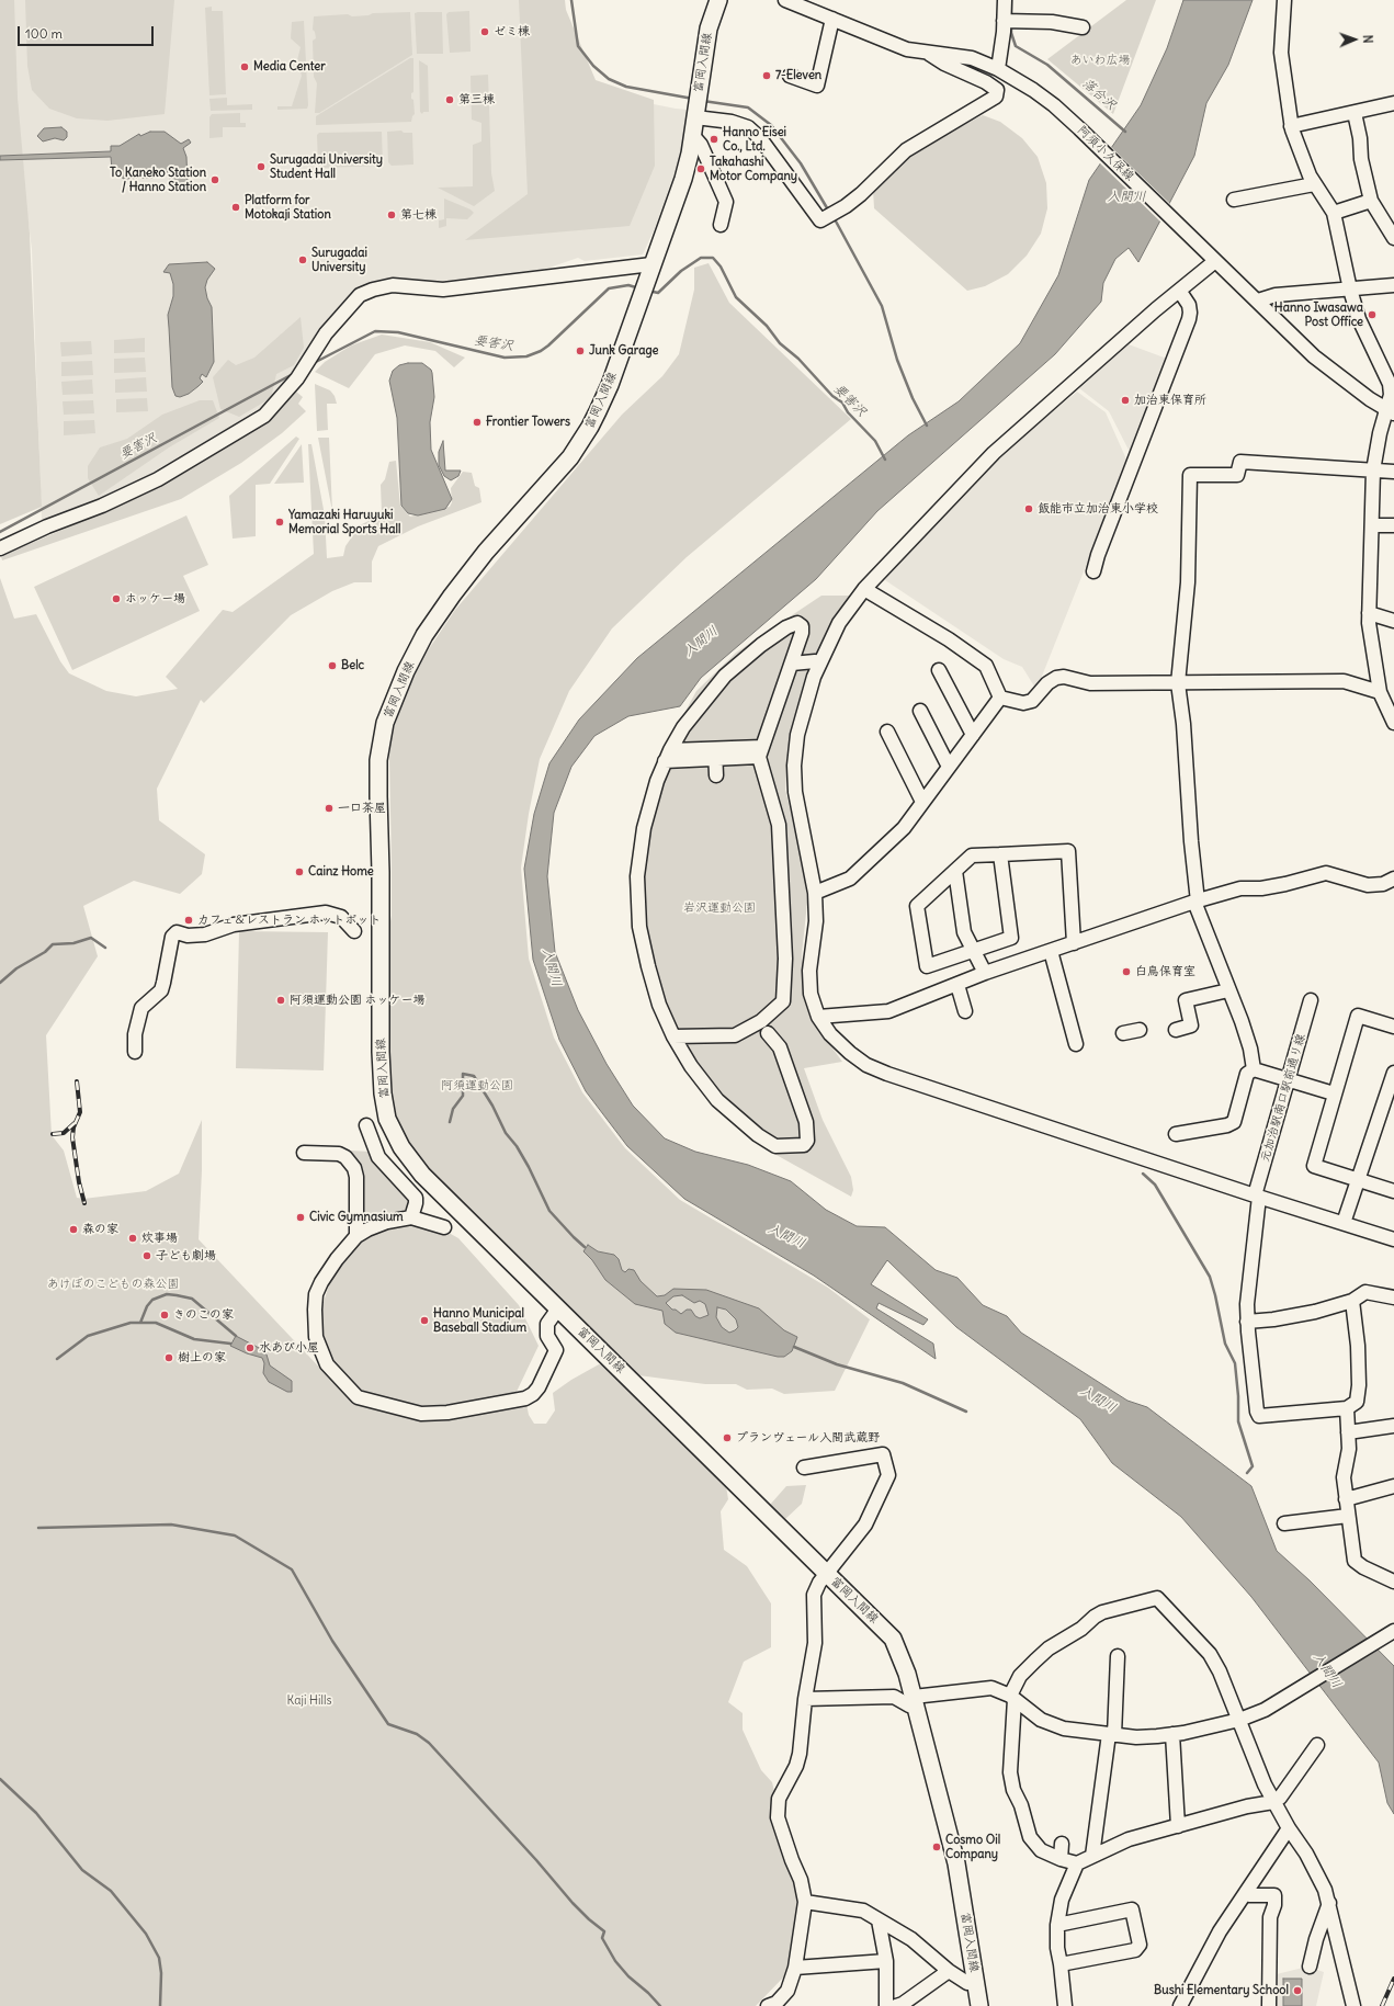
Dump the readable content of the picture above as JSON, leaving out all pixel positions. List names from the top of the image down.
{
  "streets": {
    "main road": ["富岡入間線"],
    "street": ["阿須小久保線", "元加治駅南口駅前通り線"]
  },
  "water": ["落合沢", "入間川", "要害沢"],
  "parks": [
    "あいわ広場",
    "岩沢運動公園",
    "阿須運動公園",
    "あけぼのこどもの森公園",
    "Kaji Hills"
  ],
  "places": [
    "ゼミ棟",
    "Media Center",
    "7-Eleven",
    "第三棟",
    "Hanno Eisei Co., Ltd.",
    "Surugadai University Student Hall",
    "Takahashi Motor Company",
    "To Kaneko Station / Hanno Station",
    "Platform for Motokaji Station",
    "第七棟",
    "Surugadai University",
    "Hanno Iwasawa Post Office",
    "Junk Garage",
    "加治東保育所",
    "Frontier Towers",
    "飯能市立加治東小学校",
    "Yamazaki Haruyuki Memorial Sports Hall",
    "ホッケー場",
    "Belc",
    "一口茶屋",
    "Cainz Home",
    "カフェ＆レストラン ホットポット",
    "白鳥保育室",
    "阿須運動公園 ホッケー場",
    "Civic Gymnasium",
    "森の家",
    "炊事場",
    "子ども劇場",
    "きのこの家",
    "Hanno Municipal Baseball Stadium",
    "水あび小屋",
    "樹上の家",
    "プランヴェール入間武蔵野",
    "Cosmo Oil Company",
    "Bushi Elementary School"
  ],
  "scale_bar": "100 m",
  "north": "right"
}
